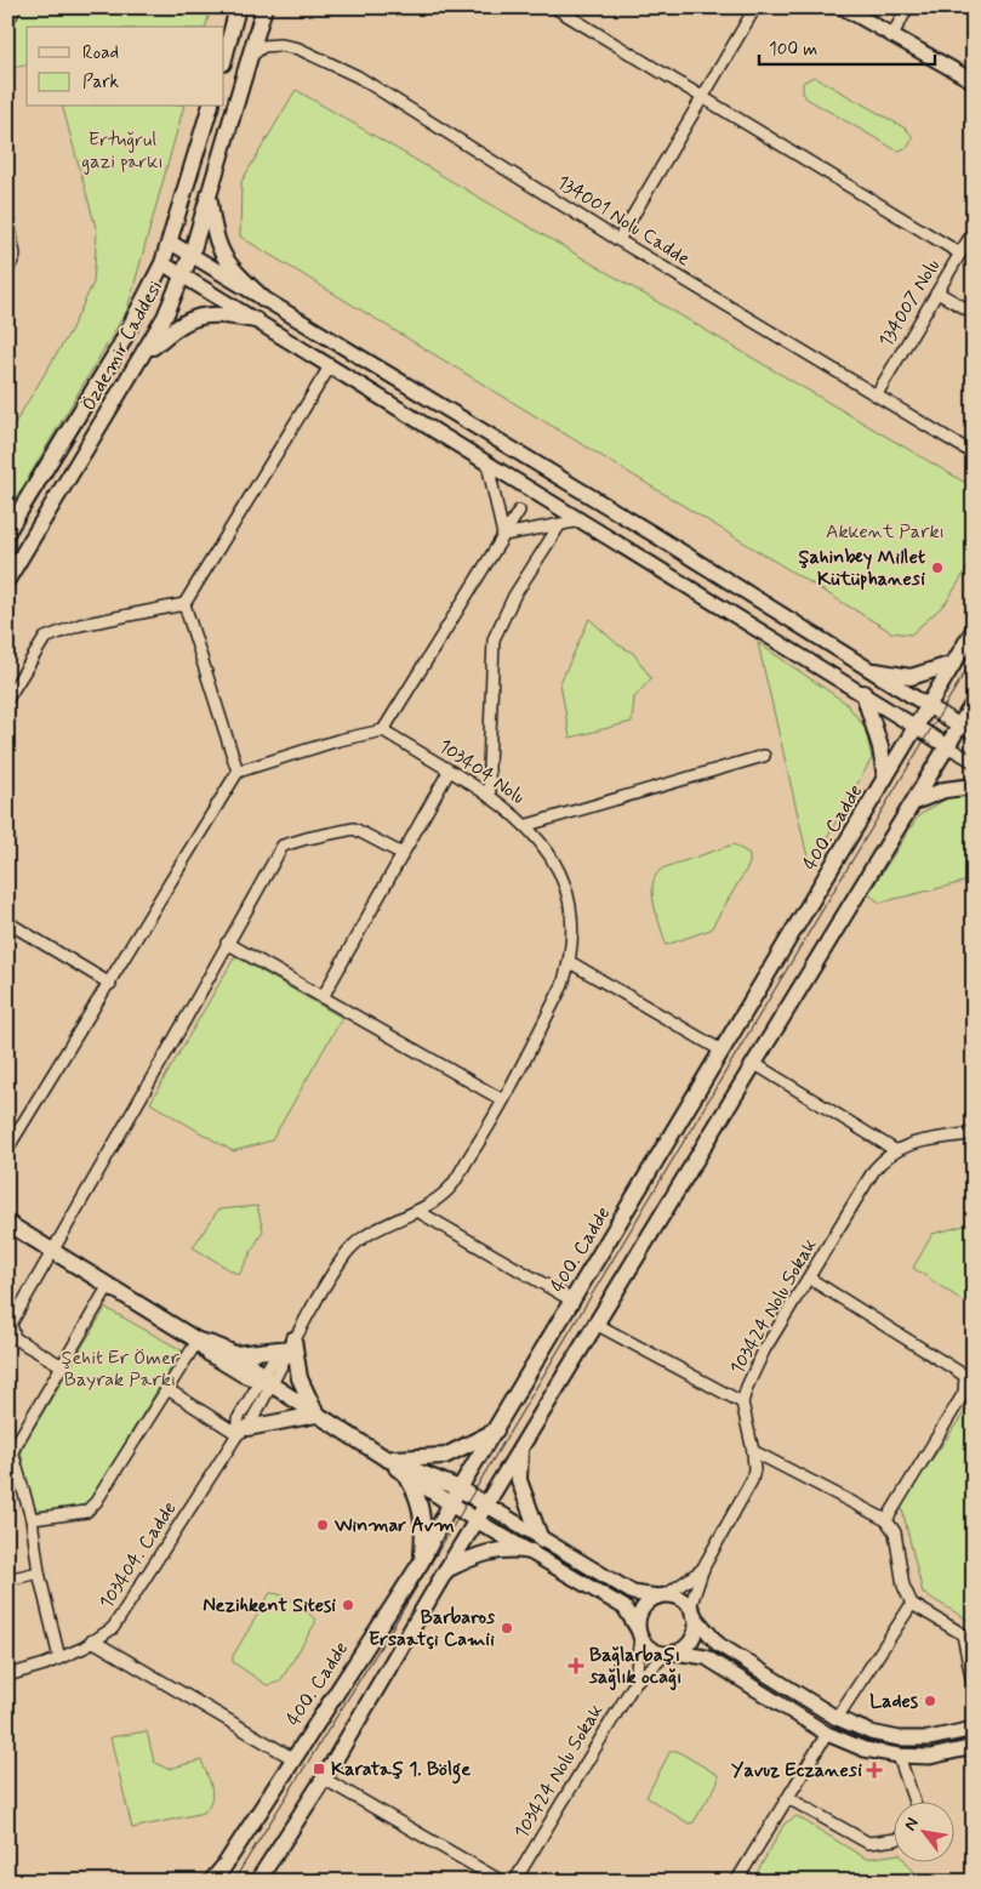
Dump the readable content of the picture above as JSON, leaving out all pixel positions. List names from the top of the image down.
{
  "streets": {
    "main road": ["Özdemir Caddesi", "400. Cadde"],
    "street": [
      "134001 Nolu Cadde",
      "134007 Nolu",
      "103404 Nolu",
      "103424 Nolu Sokak",
      "103404. Cadde"
    ]
  },
  "crossings": [
    ["134001 Nolu Cadde", "134007 Nolu"],
    ["134001 Nolu Cadde", "Özdemir Caddesi"],
    ["103404 Nolu", "103404. Cadde"]
  ],
  "parks": ["Ertuğrul gazi parkı", "Akkent Parkı", "Şehit Er Ömer Bayrak Parkı"],
  "places": {
    "other": [
      "Şahinbey Millet Kütüphanesi",
      "Winmar Avm",
      "Nezihkent Sitesi",
      "Barbaros Ersaatçi Camii",
      "Lades"
    ],
    "health": ["Bağlarbaşı sağlık ocağı", "Yavuz Eczanesi"],
    "transit": ["Karataş 1. Bölge"]
  },
  "legend": ["Road", "Park"],
  "scale_bar": "100 m",
  "north": "top left"
}
